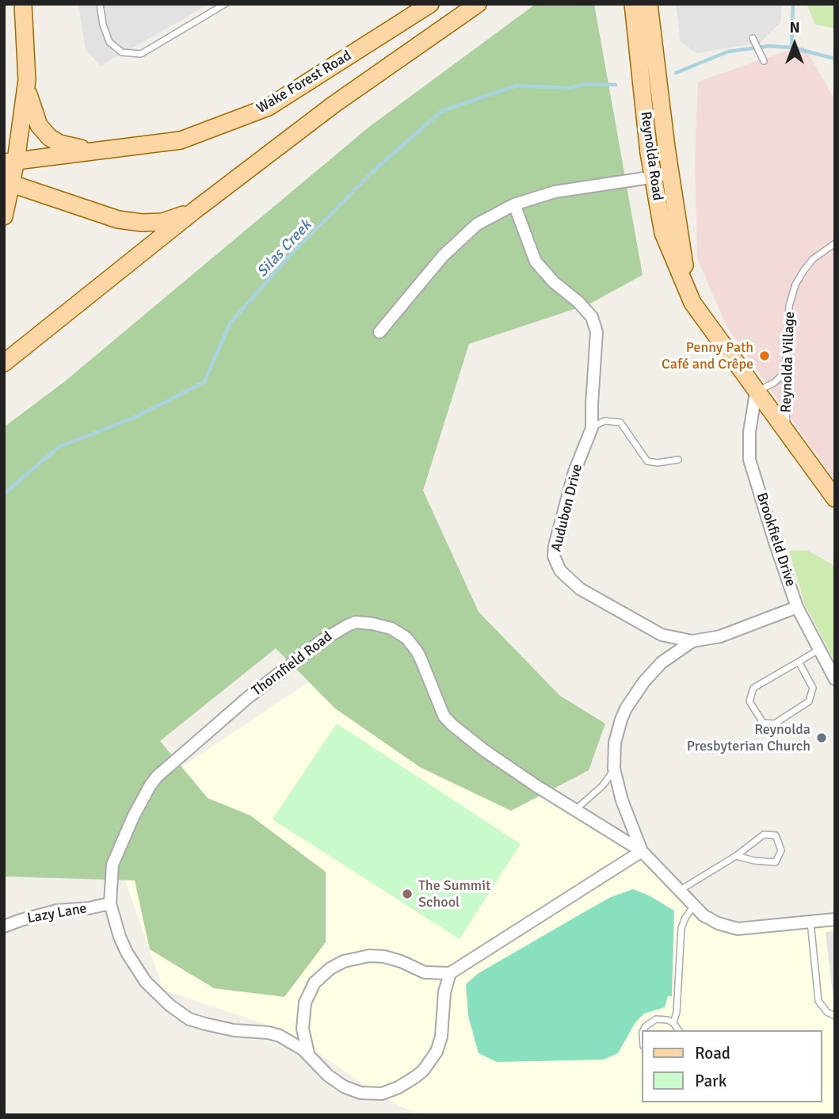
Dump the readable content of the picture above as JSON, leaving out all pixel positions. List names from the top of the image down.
{
  "streets": {
    "main road": ["Wake Forest Road", "Reynolda Road"],
    "street": [
      "Audubon Drive",
      "Brookfield Drive",
      "Thornfield Road",
      "Lazy Lane"
    ],
    "lane": ["Reynolda Village"]
  },
  "crossings": [
    ["Reynolda Road", "Reynolda Village"],
    ["Reynolda Road", "Brookfield Drive"],
    ["Thornfield Road", "Lazy Lane"]
  ],
  "water": ["Silas Creek"],
  "places": ["Penny Path Café and Crêpe", "Reynolda Presbyterian Church", "The Summit School"],
  "legend": ["Road", "Park"],
  "north": "top"
}
